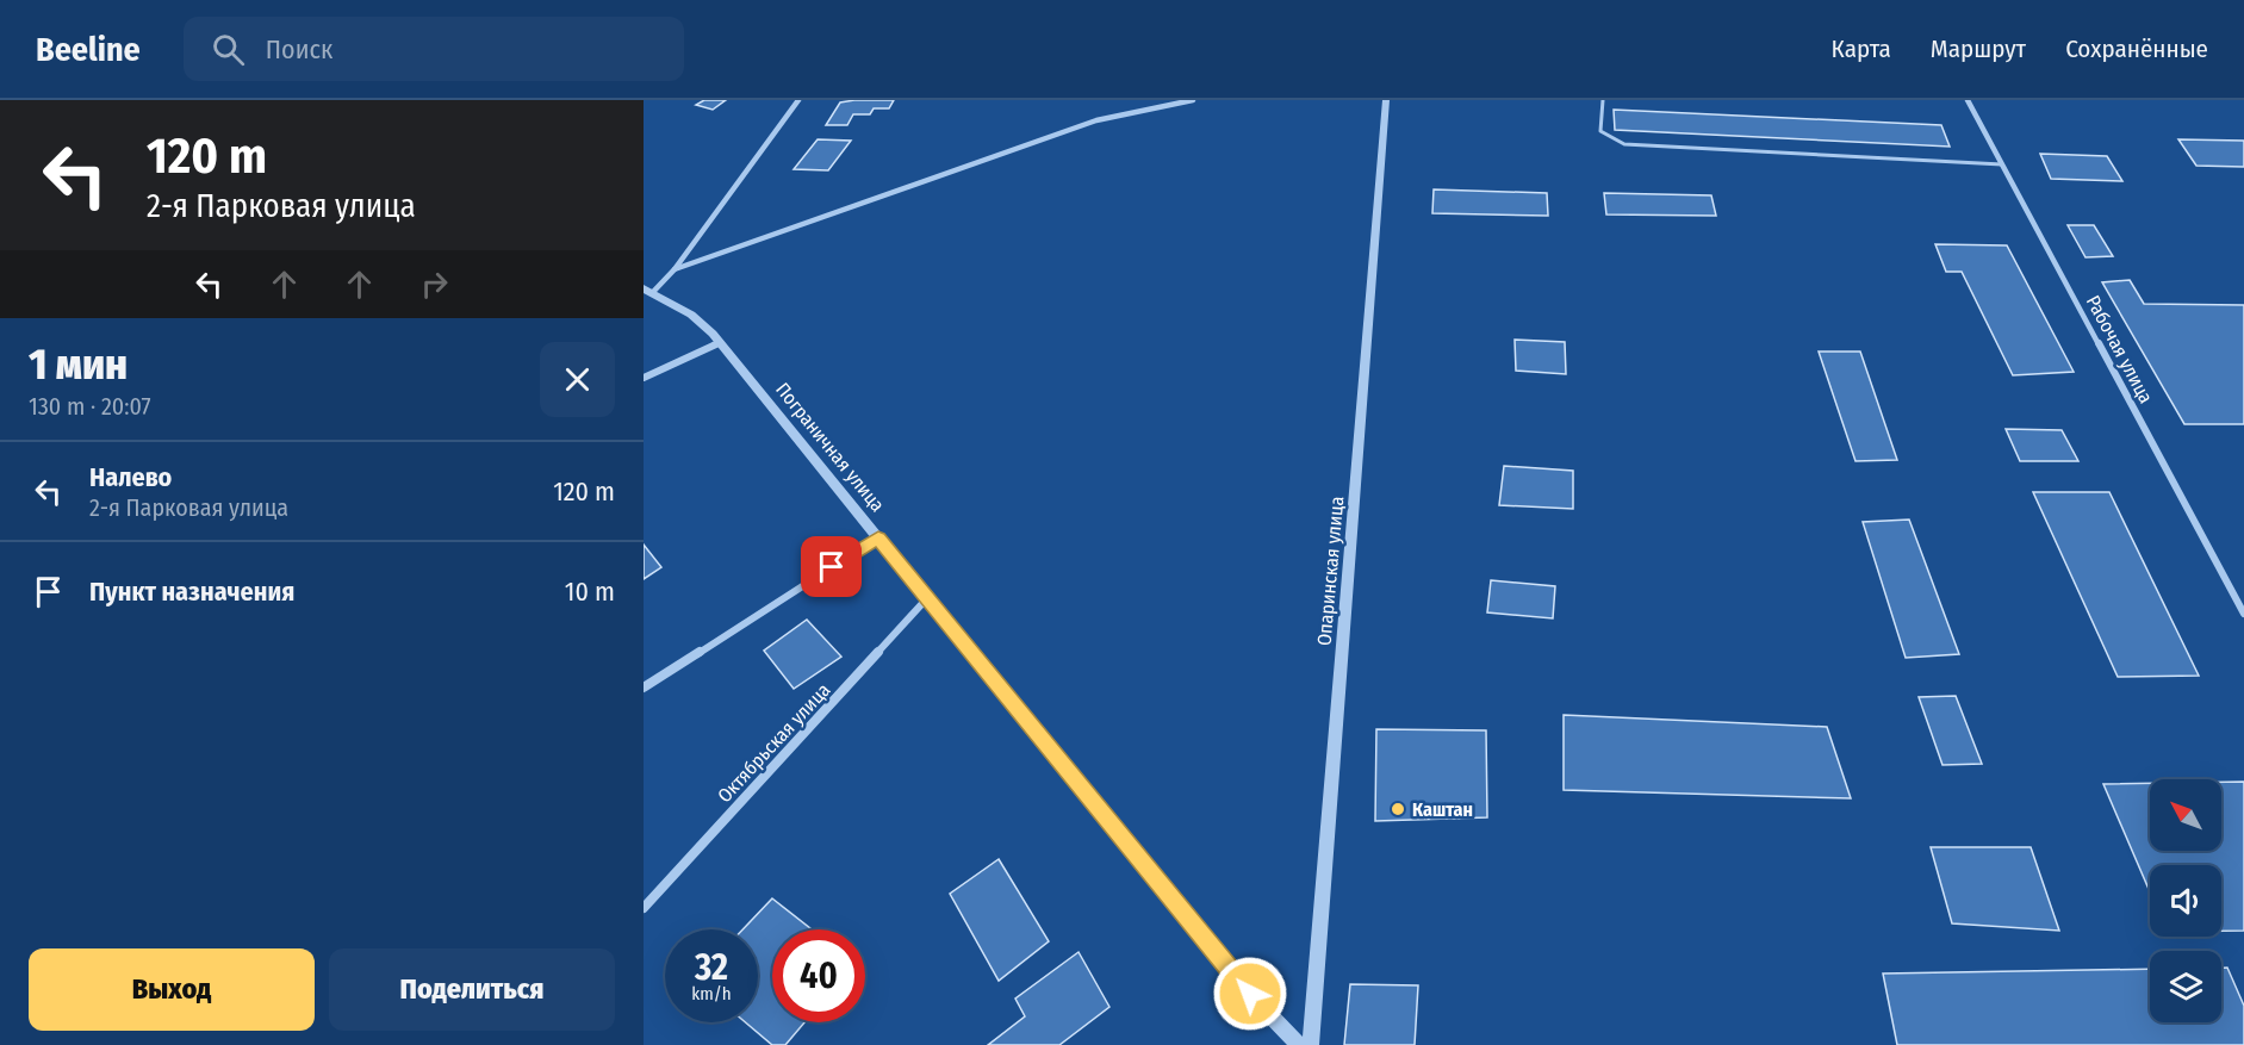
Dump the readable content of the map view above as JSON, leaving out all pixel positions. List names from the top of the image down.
{
  "streets": {
    "street": [
      "Рабочая улица",
      "Пограничная улица",
      "Опаринская улица",
      "Октябрьская улица"
    ]
  },
  "crossings": [
    ["Пограничная улица", "Октябрьская улица"]
  ],
  "places": ["Каштан"],
  "north": "top left",
  "page": {
    "header": "Beeline",
    "search": "Поиск",
    "nav": ["Карта", "Маршрут", "Сохранённые"],
    "turn": ["120 m", "2-я Парковая улица"],
    "heading": ["1 мин", "130 m · 20:07"],
    "list": [
      {
        "name": "Налево",
        "note": "2-я Парковая улица",
        "value": "120 m"
      },
      {
        "name": "Пункт назначения",
        "value": "10 m"
      }
    ],
    "speed": "32 km/h",
    "limit": "40",
    "buttons": ["Выход", "Поделиться"]
  }
}
